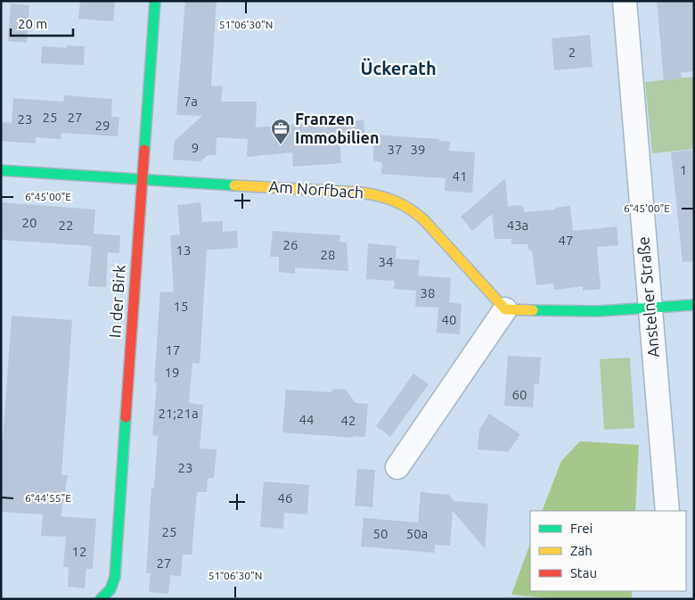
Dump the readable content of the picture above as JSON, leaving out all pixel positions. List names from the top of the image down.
{
  "streets": {
    "street": ["Am Norfbach", "Anstelner Straße", "In der Birk"]
  },
  "crossings": [
    ["Am Norfbach", "In der Birk"]
  ],
  "districts": ["Ückerath"],
  "places": {
    "office": ["Franzen Immobilien"]
  },
  "house_numbers": [
    "2",
    "7a",
    "25",
    "27",
    "23",
    "29",
    "9",
    "37",
    "39",
    "1",
    "41",
    "20",
    "22",
    "43a",
    "47",
    "26",
    "13",
    "28",
    "34",
    "38",
    "15",
    "40",
    "17",
    "19",
    "60",
    "21;21a",
    "44",
    "42",
    "23",
    "46",
    "25",
    "50",
    "50a",
    "12",
    "27"
  ],
  "legend": ["Frei", "Zäh", "Stau"],
  "scale_bar": "20 m",
  "coordinates": ["51°06'30\"N", "6°45'00\"E", "6°44'55\"E"]
}
